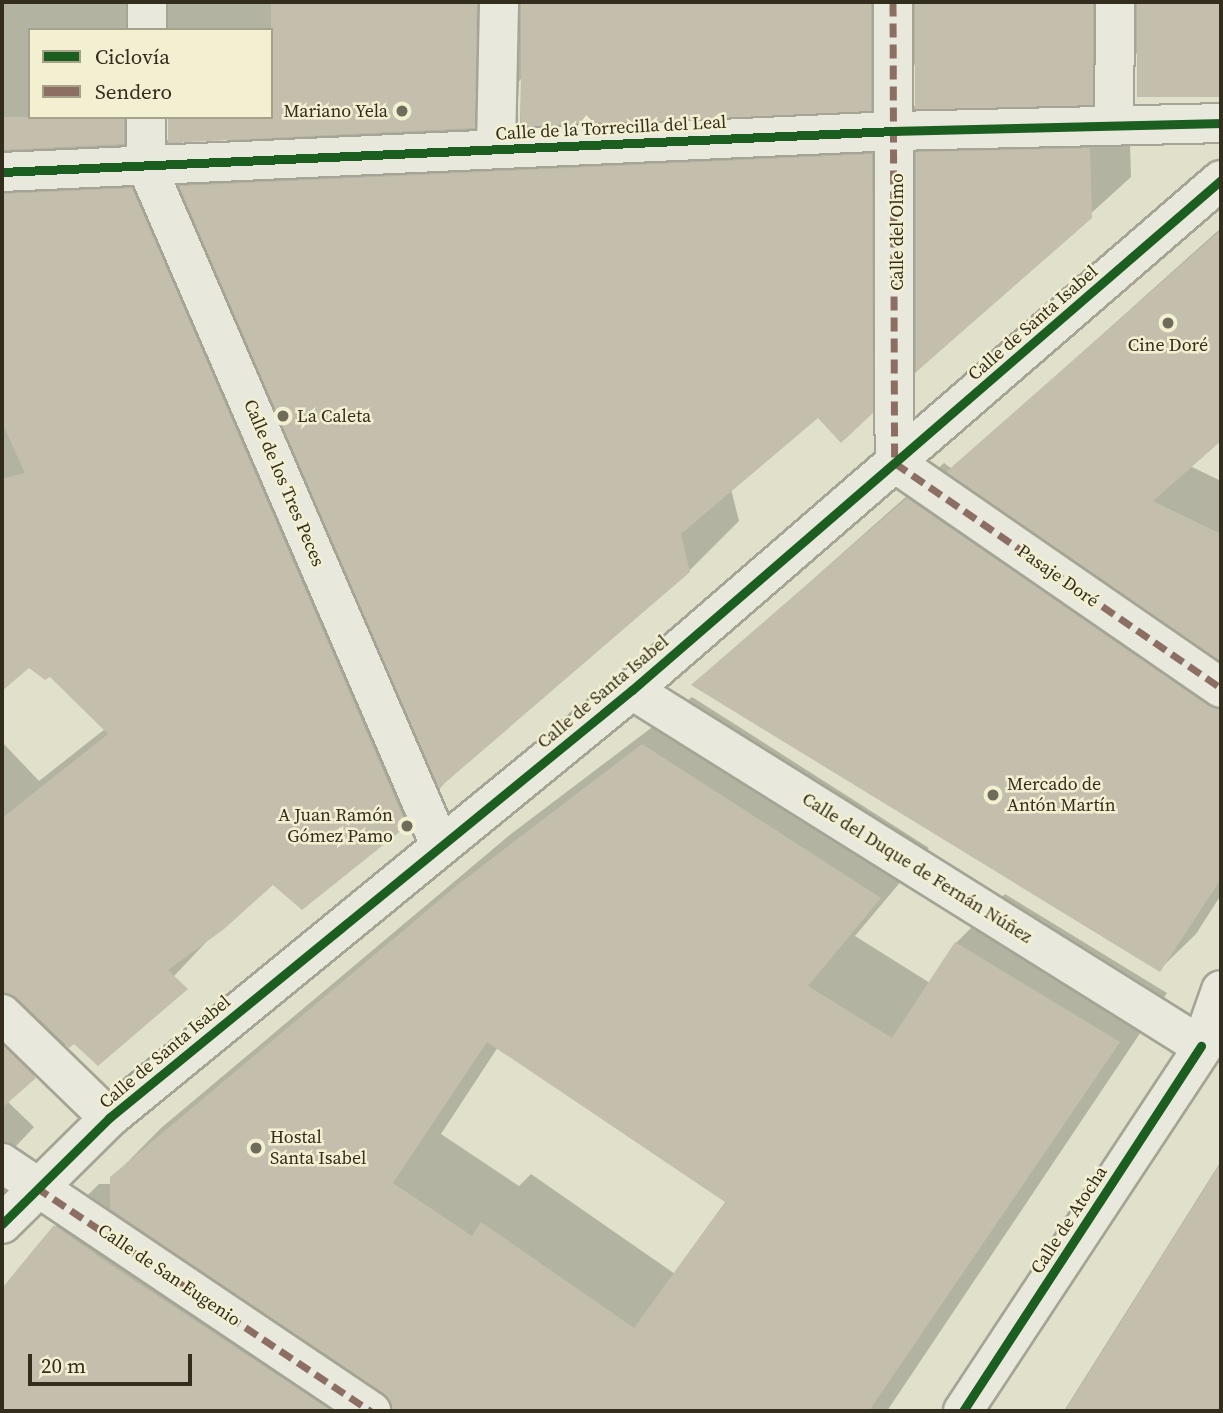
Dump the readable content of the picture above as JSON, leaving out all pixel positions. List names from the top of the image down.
{
  "streets": {
    "street": [
      "Calle de la Torrecilla del Leal",
      "Calle del Olmo",
      "Calle de Santa Isabel",
      "Calle de los Tres Peces",
      "Pasaje Doré",
      "Calle del Duque de Fernán Núñez",
      "Calle de Atocha",
      "Calle de San Eugenio"
    ]
  },
  "crossings": [
    ["Calle de la Torrecilla del Leal", "Calle del Olmo"],
    ["Calle de la Torrecilla del Leal", "Calle de los Tres Peces"],
    ["Calle del Olmo", "Calle de Santa Isabel"],
    ["Calle del Olmo", "Pasaje Doré"],
    ["Calle de Santa Isabel", "Calle de los Tres Peces"],
    ["Calle de Santa Isabel", "Pasaje Doré"],
    ["Calle de Santa Isabel", "Calle del Duque de Fernán Núñez"],
    ["Calle de Santa Isabel", "Calle de San Eugenio"],
    ["Calle del Duque de Fernán Núñez", "Calle de Atocha"]
  ],
  "places": [
    "Mariano Yela",
    "Cine Doré",
    "La Caleta",
    "Mercado de Antón Martín",
    "A Juan Ramón Gómez Pamo",
    "Hostal Santa Isabel"
  ],
  "legend": ["Ciclovía", "Sendero"],
  "scale_bar": "20 m"
}
